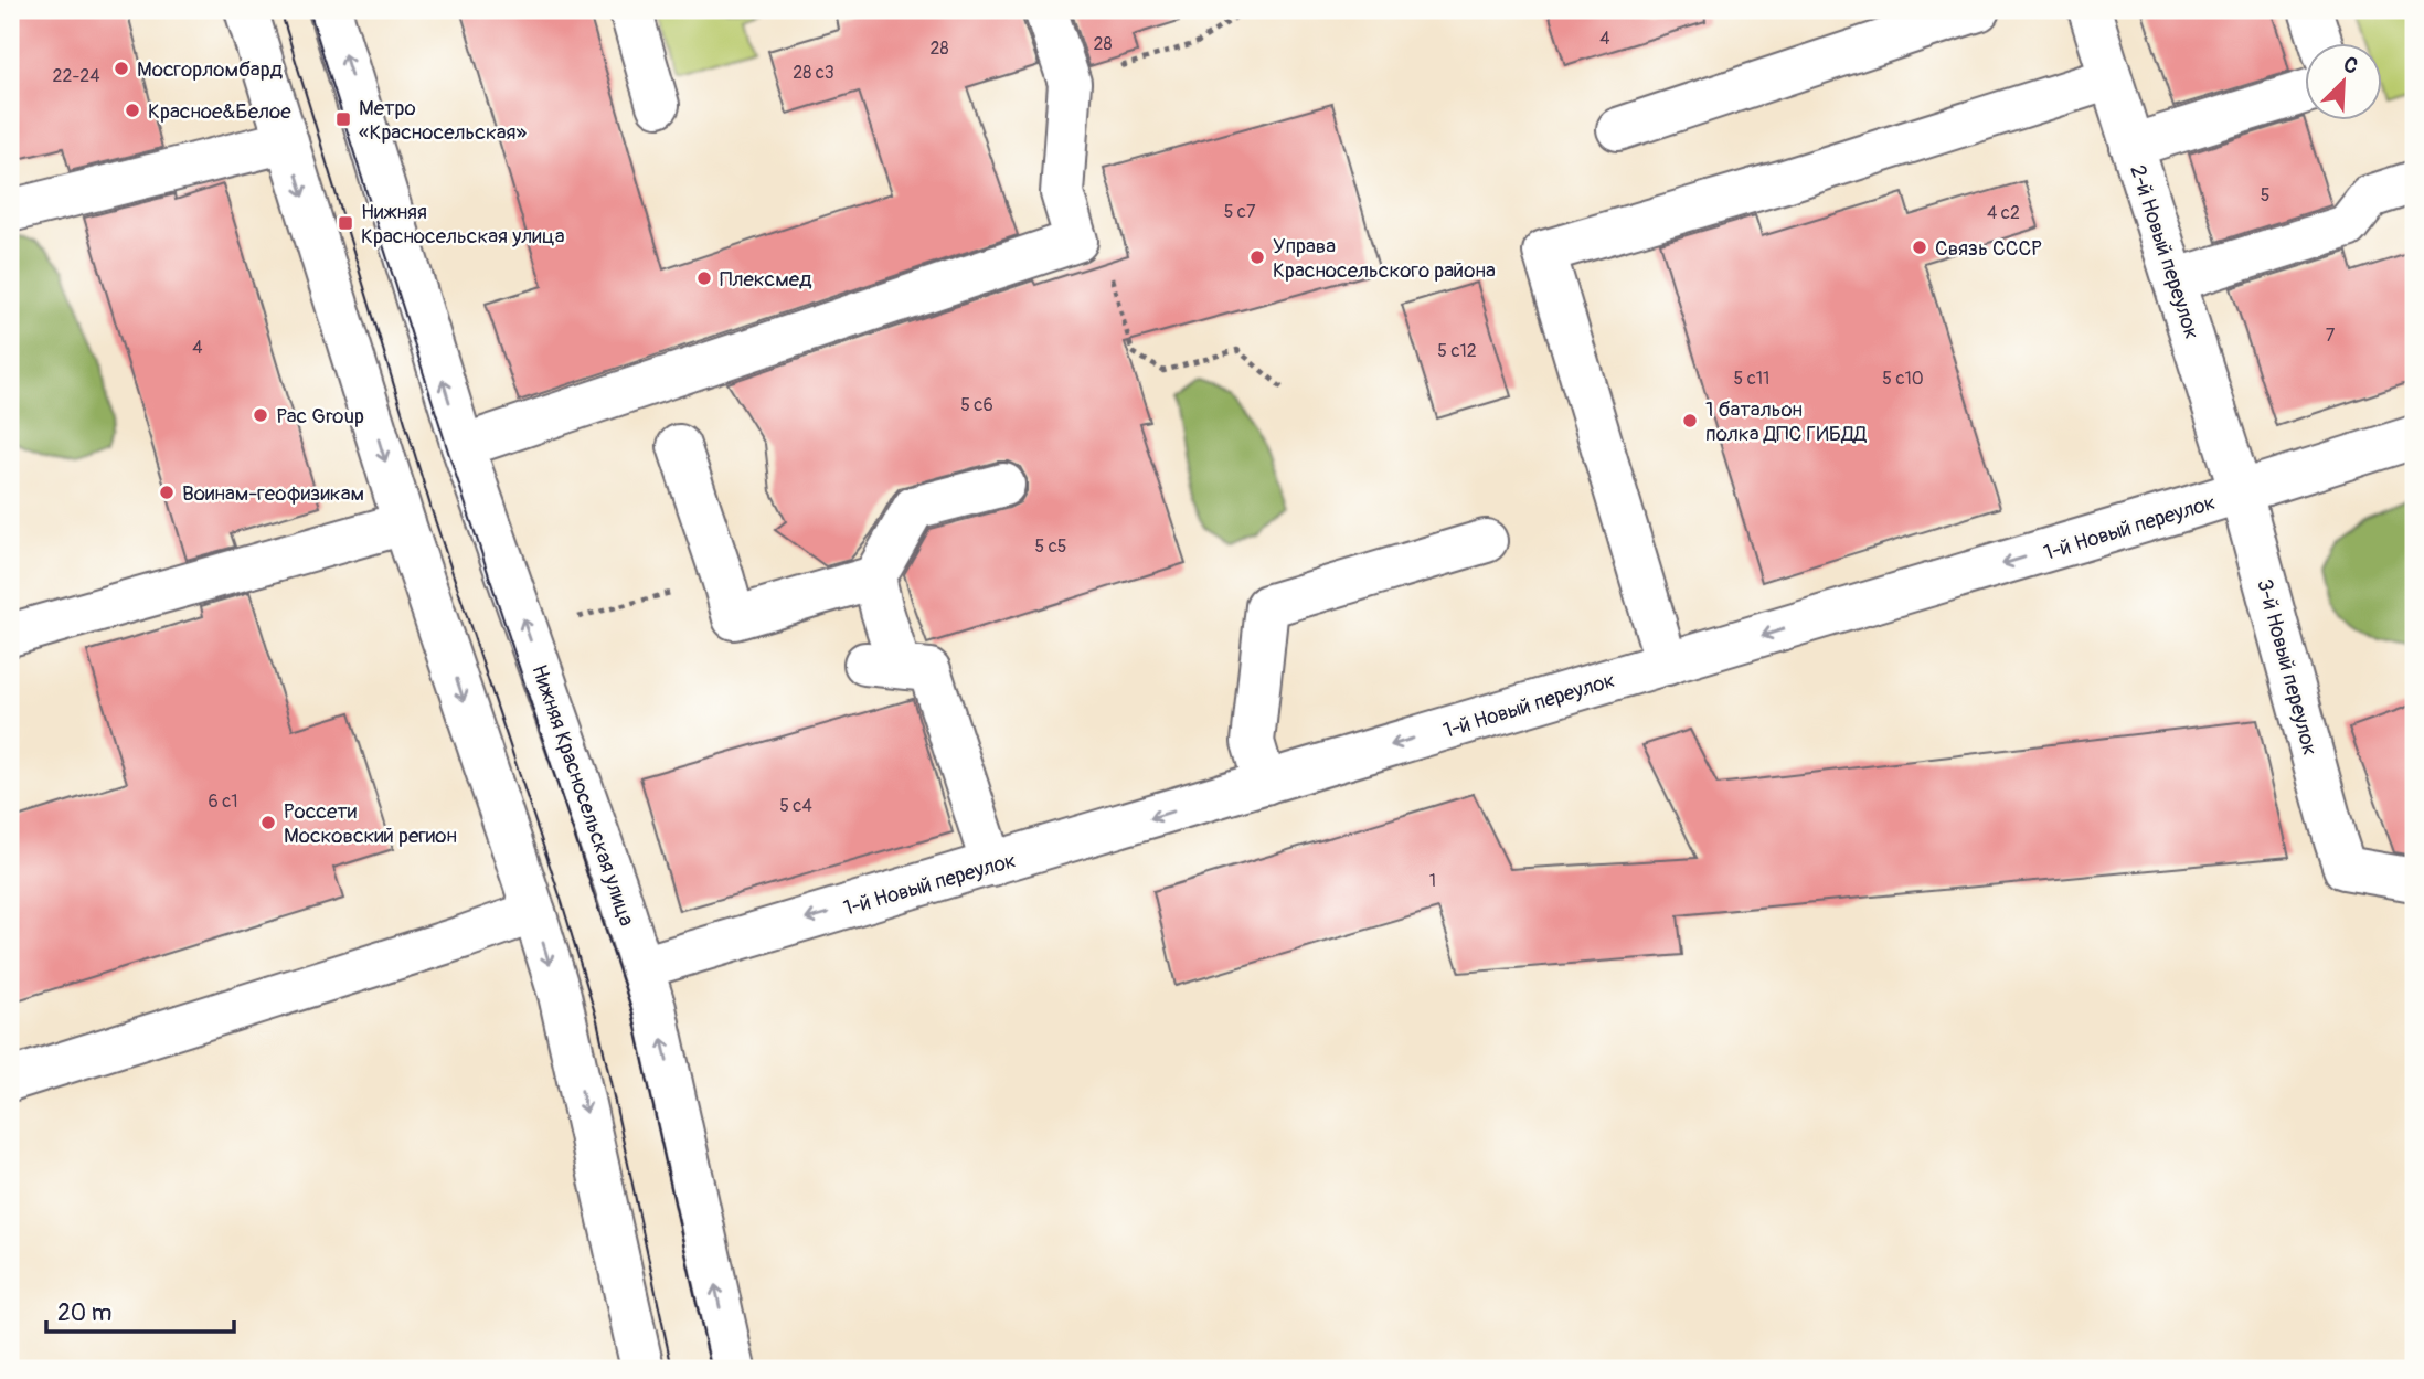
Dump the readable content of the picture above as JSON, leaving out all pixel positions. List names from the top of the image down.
{
  "streets": {
    "street": [
      "2-й Новый переулок",
      "1-й Новый переулок",
      "3-й Новый переулок",
      "Нижняя Красносельская улица"
    ]
  },
  "crossings": [
    ["2-й Новый переулок", "1-й Новый переулок"],
    ["2-й Новый переулок", "3-й Новый переулок"],
    ["1-й Новый переулок", "3-й Новый переулок"],
    ["1-й Новый переулок", "Нижняя Красносельская улица"]
  ],
  "one_way": ["1-й Новый переулок"],
  "places": {
    "other": [
      "Мосгорломбард",
      "Красное&Белое",
      "Связь СССР",
      "Управа Красносельского района",
      "Плексмед",
      "Pac Group",
      "1 батальон полка ДПС ГИБДД",
      "Воинам-геофизикам",
      "Россети Московский регион"
    ],
    "transit": ["Метро «Красносельская»", "Нижняя Красносельская улица"]
  },
  "house_numbers": [
    "4",
    "28",
    "28",
    "28 с3",
    "22-24",
    "5",
    "5 с7",
    "4 с2",
    "7",
    "4",
    "5 с12",
    "5 с11",
    "5 с10",
    "5 с6",
    "5 с5",
    "6 с1",
    "5 с4",
    "1"
  ],
  "scale_bar": "20 m",
  "north": "top right"
}
